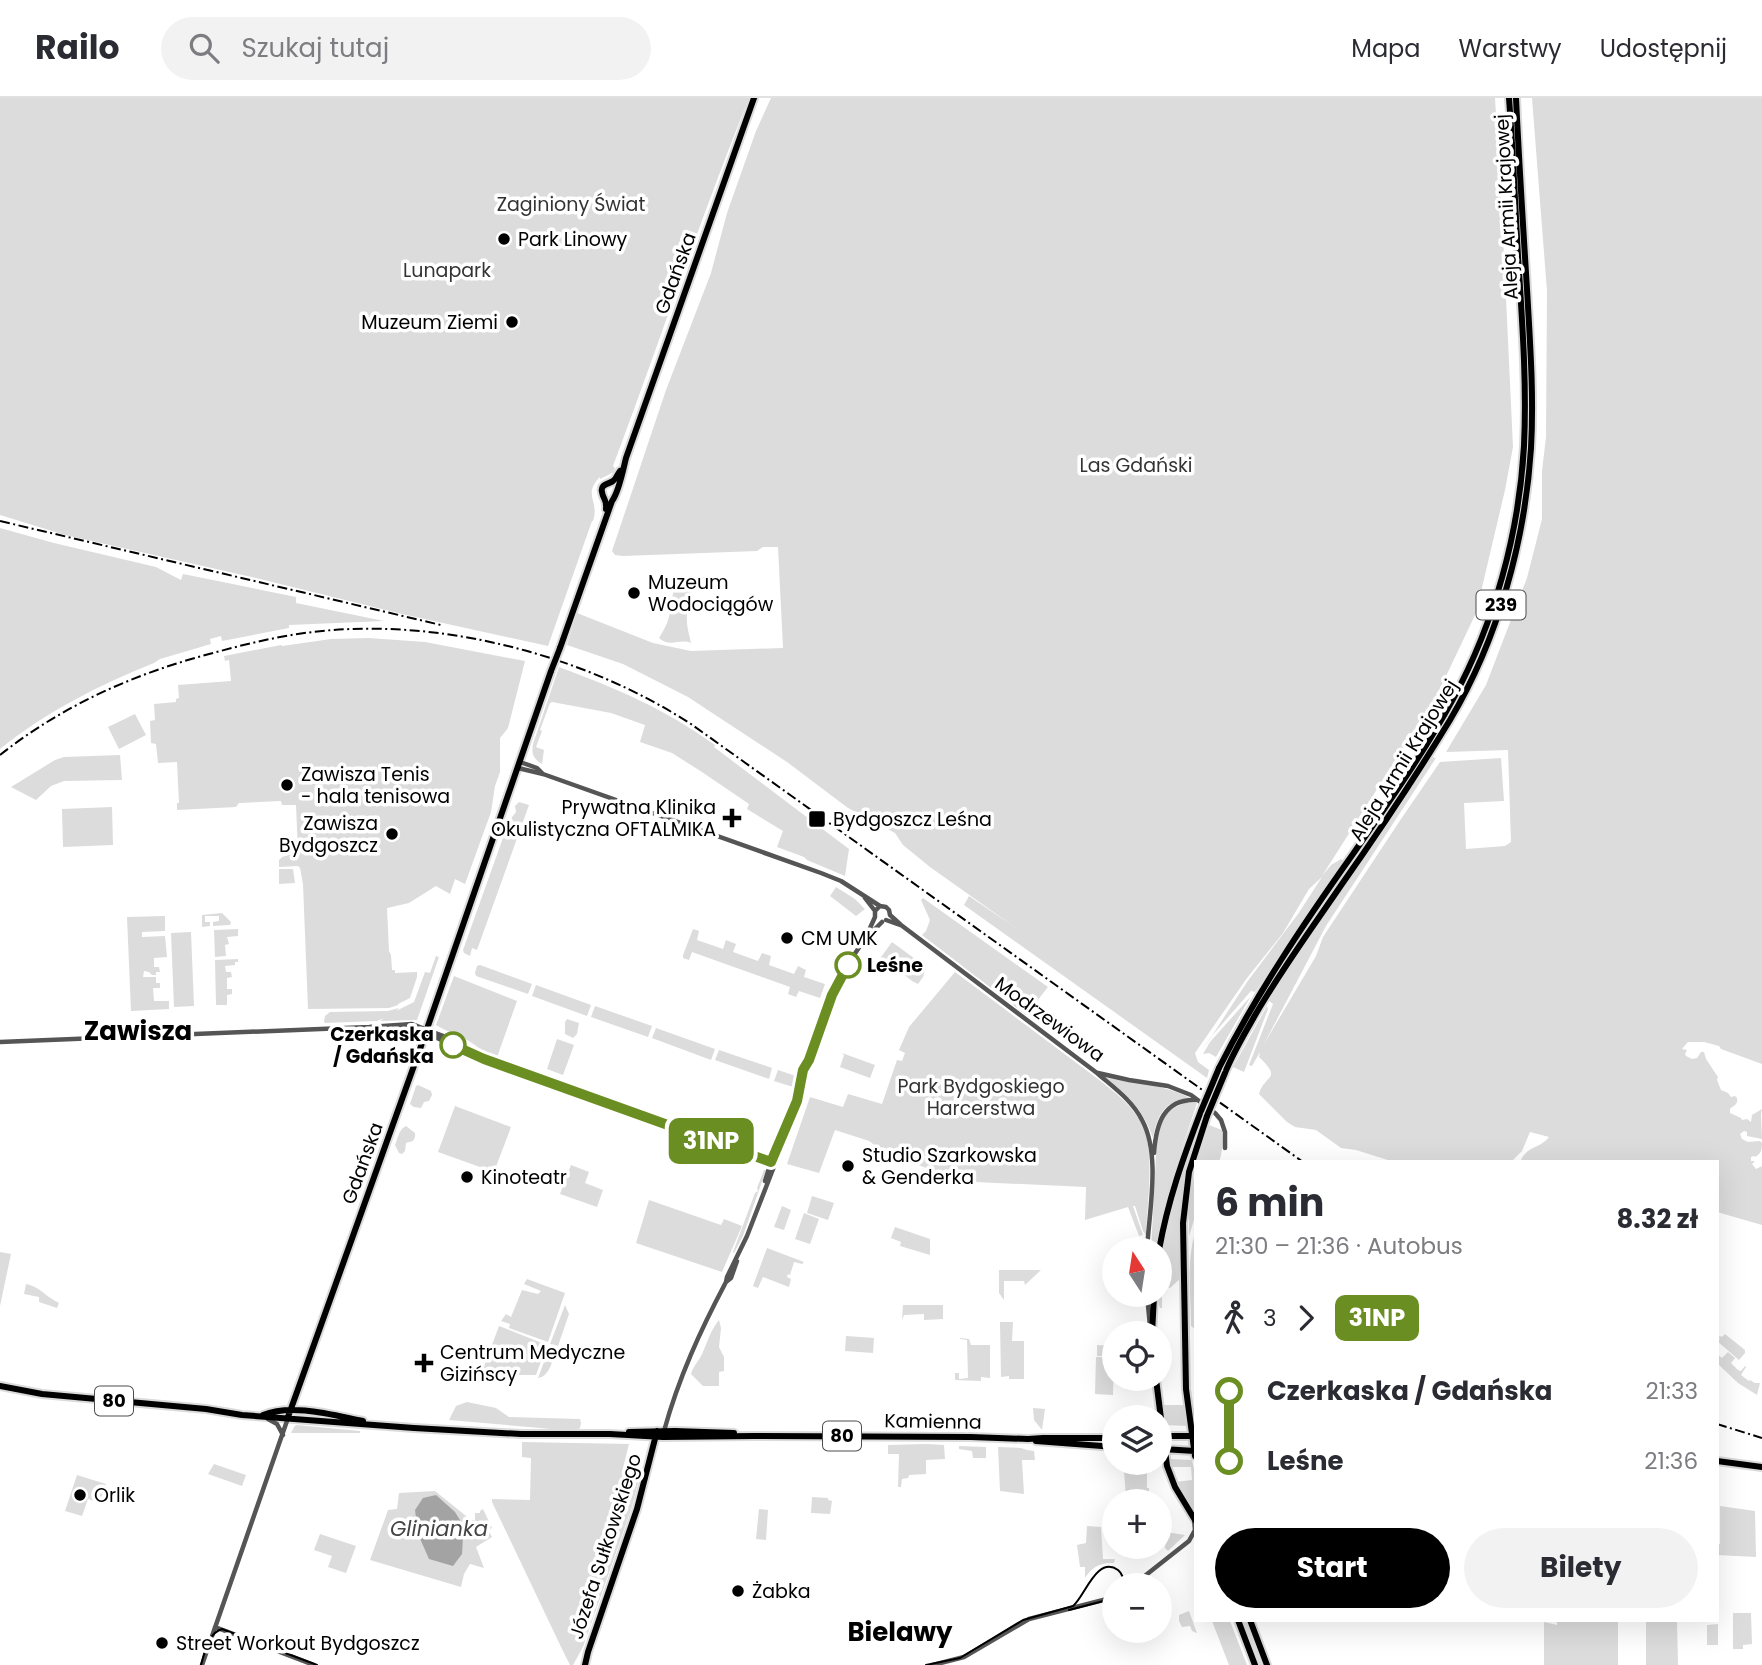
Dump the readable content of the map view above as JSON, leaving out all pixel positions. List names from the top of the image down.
{
  "streets": {
    "main road": [
      "Aleja Armii Krajowej",
      "Gdańska",
      "239",
      "80",
      "Kamienna",
      "Józefa Sułkowskiego"
    ],
    "street": ["Modrzewiowa"]
  },
  "crossings": [
    ["Aleja Armii Krajowej", "239"],
    ["Gdańska", "80"],
    ["Gdańska", "Kamienna"],
    ["239", "Modrzewiowa"],
    ["Modrzewiowa", "Józefa Sułkowskiego"],
    ["80", "Kamienna"],
    ["Kamienna", "Józefa Sułkowskiego"]
  ],
  "districts": ["Zawisza", "Bielawy"],
  "water": ["Glinianka"],
  "parks": [
    "Zaginiony Świat",
    "Lunapark",
    "Las Gdański",
    "Park Bydgoskiego Harcerstwa"
  ],
  "places": {
    "other": [
      "Park Linowy",
      "Muzeum Ziemi",
      "Muzeum Wodociągów",
      "Zawisza Tenis - hala tenisowa",
      "Zawisza Bydgoszcz",
      "CM UMK",
      "Leśne",
      "Czerkaska / Gdańska",
      "Studio Szarkowska & Genderka",
      "Kinoteatr",
      "Orlik",
      "Żabka",
      "Street Workout Bydgoszcz"
    ],
    "health": ["Prywatna Klinika Okulistyczna OFTALMIKA", "Centrum Medyczne Gizińscy"],
    "transit": ["Bydgoszcz Leśna"]
  },
  "lines": ["bus line 31NP"],
  "north": "top",
  "page": {
    "header": "Railo",
    "search": "Szukaj tutaj",
    "nav": ["Mapa", "Warstwy", "Udostępnij"],
    "on_map": "31NP",
    "heading": ["6 min", "21:30 – 21:36 · Autobus", "8.32 zł"],
    "map_buttons": ["+", "−"],
    "legs": ["3", "31NP"],
    "list": [
      {
        "name": "Czerkaska / Gdańska",
        "value": "21:33"
      },
      {
        "name": "Leśne",
        "value": "21:36"
      }
    ],
    "buttons": ["Start", "Bilety"]
  }
}
